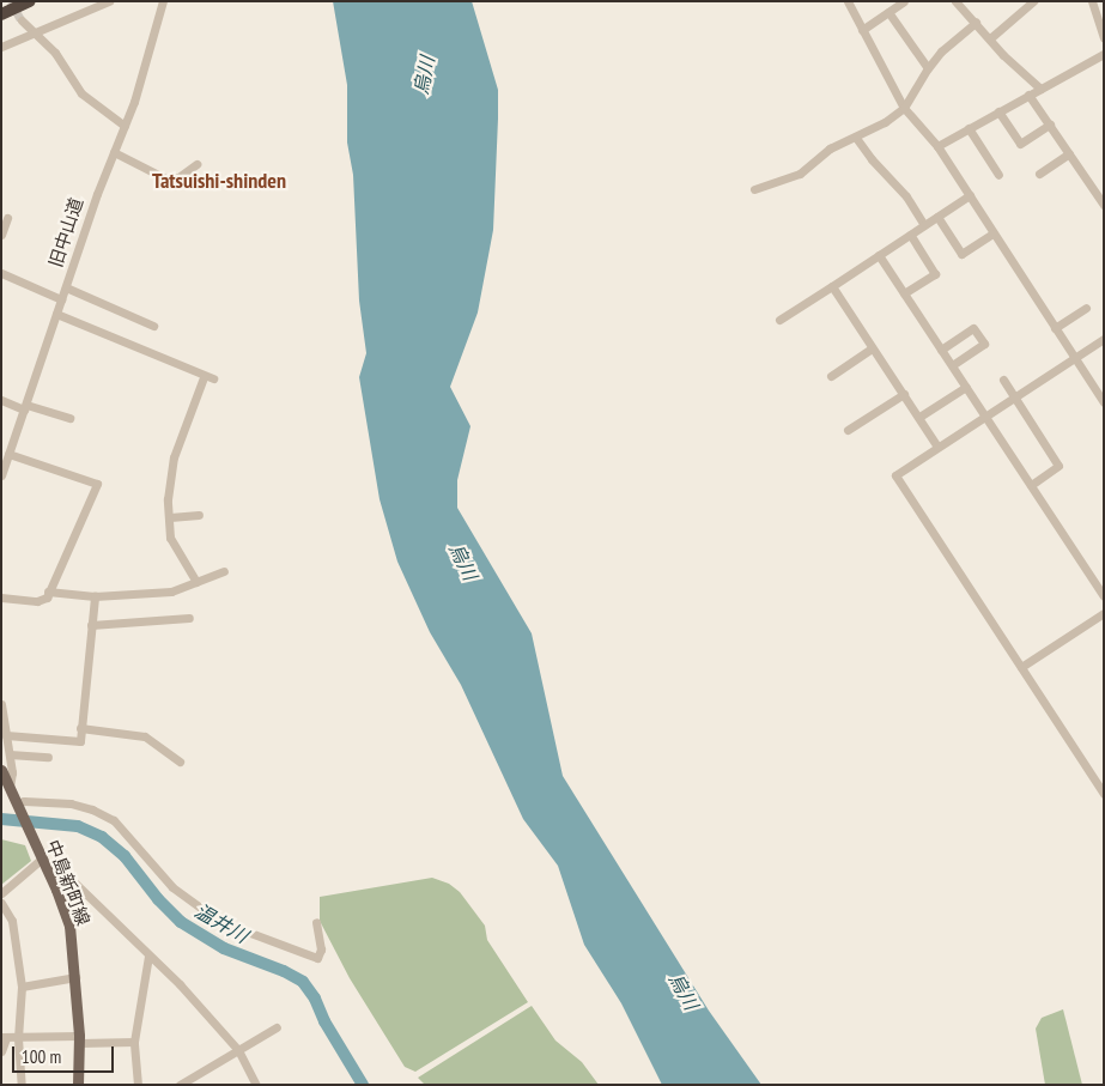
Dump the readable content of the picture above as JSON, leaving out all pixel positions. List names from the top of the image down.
{
  "streets": {
    "main road": ["中島新町線"],
    "street": ["旧中山道"]
  },
  "districts": ["Tatsuishi-shinden"],
  "water": ["烏川", "温井川"],
  "scale_bar": "100 m"
}
